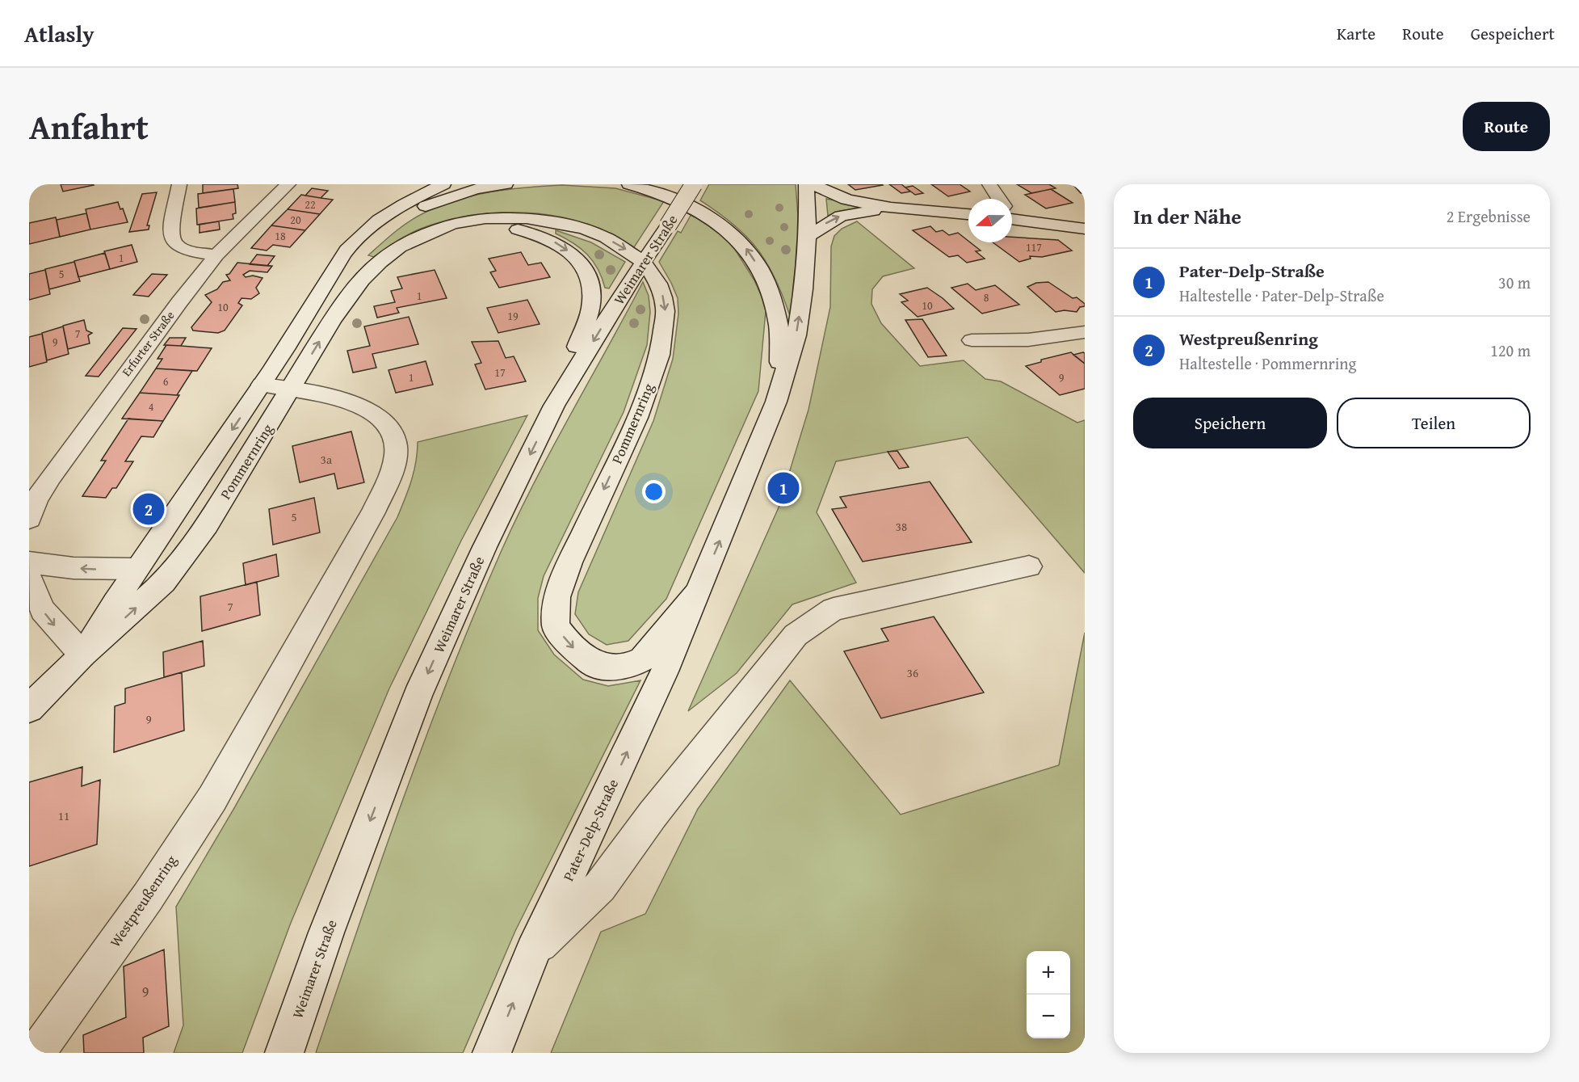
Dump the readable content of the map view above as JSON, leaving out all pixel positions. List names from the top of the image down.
{
  "streets": {
    "street": [
      "Weimarer Straße",
      "Erfurter Straße",
      "Pommernring",
      "Pater-Delp-Straße",
      "Westpreußenring"
    ]
  },
  "crossings": [
    ["Weimarer Straße", "Pommernring"],
    ["Pommernring", "Pater-Delp-Straße"],
    ["Pommernring", "Westpreußenring"]
  ],
  "one_way": ["Weimarer Straße", "Pater-Delp-Straße"],
  "house_numbers": [
    "22",
    "20",
    "18",
    "117",
    "1",
    "5",
    "1",
    "8",
    "10",
    "10",
    "19",
    "7",
    "9",
    "17",
    "1",
    "9",
    "6",
    "4",
    "3a",
    "5",
    "38",
    "7",
    "36",
    "9",
    "11",
    "9"
  ],
  "north": "left",
  "page": {
    "header": "Atlasly",
    "nav": ["Karte", "Route", "Gespeichert"],
    "title": "Anfahrt",
    "buttons": [
      "Route",
      ["Speichern", "Teilen"]
    ],
    "heading": ["In der Nähe", "2 Ergebnisse"],
    "list": [
      {
        "mark": "1",
        "name": "Pater-Delp-Straße",
        "note": "Haltestelle · Pater-Delp-Straße",
        "value": "30 m"
      },
      {
        "mark": "2",
        "name": "Westpreußenring",
        "note": "Haltestelle · Pommernring",
        "value": "120 m"
      }
    ],
    "pins": ["1", "2"],
    "map_buttons": ["+", "−"]
  }
}
